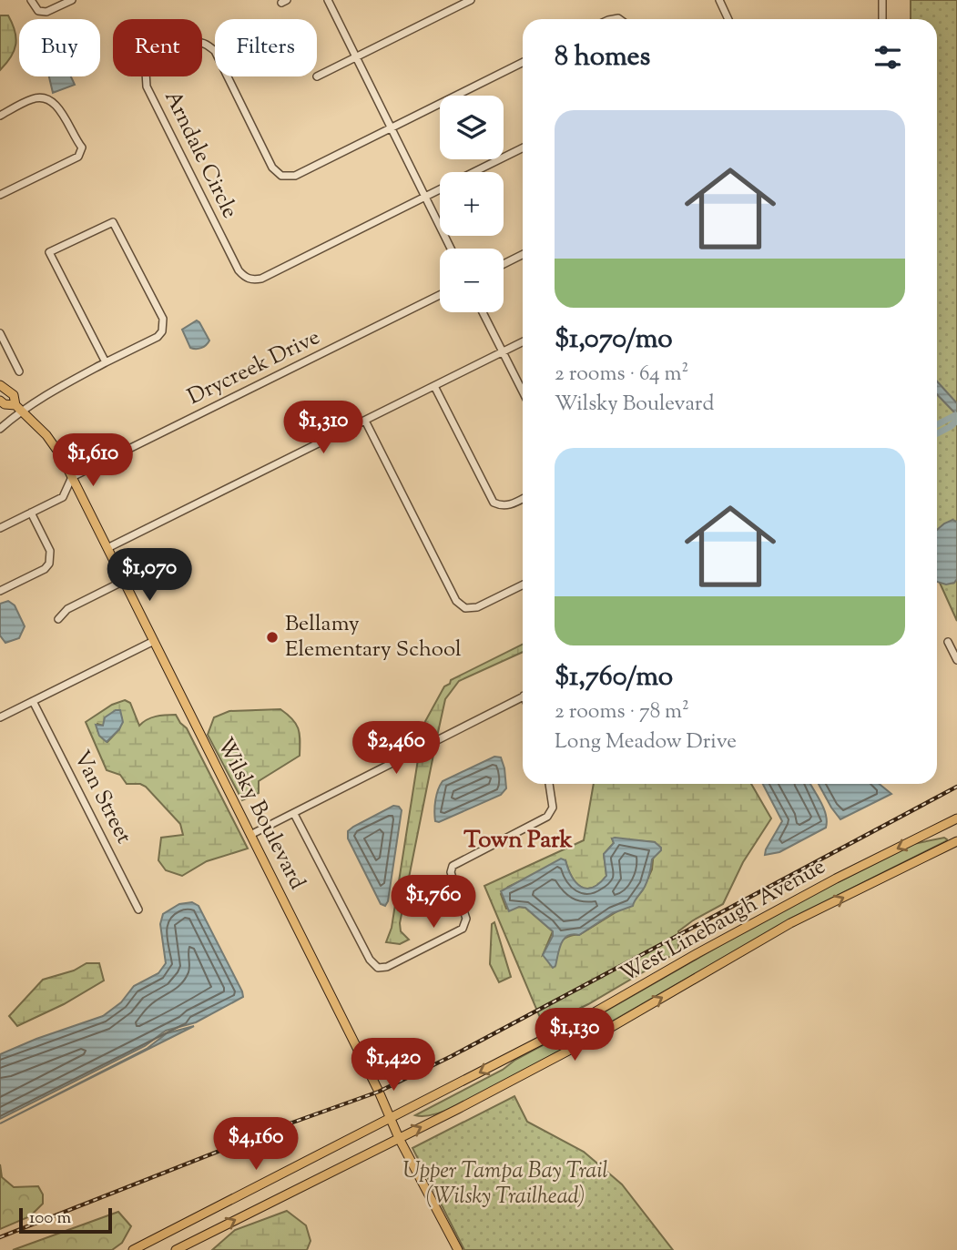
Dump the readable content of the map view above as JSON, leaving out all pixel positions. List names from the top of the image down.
{
  "streets": {
    "main road": ["Wilsky Boulevard", "West Linebaugh Avenue"],
    "street": ["Arndale Circle", "Drycreek Drive", "Van Street"]
  },
  "crossings": [
    ["Drycreek Drive", "Wilsky Boulevard"],
    ["Wilsky Boulevard", "West Linebaugh Avenue"]
  ],
  "districts": ["Town Park"],
  "parks": ["Upper Tampa Bay Trail (Wilsky Trailhead)"],
  "places": ["Bellamy Elementary School"],
  "scale_bar": "100 m",
  "page": {
    "chip": ["Buy", "Rent", "Filters"],
    "heading": "8 homes",
    "map_buttons": ["+", "−"],
    "list": [
      {
        "name": "$1,070/mo",
        "note": "2 rooms · 64 m² · Wilsky Boulevard"
      },
      {
        "name": "$1,760/mo",
        "note": "2 rooms · 78 m² · Long Meadow Drive"
      }
    ],
    "price": [
      "$1,310",
      "$1,610",
      "$1,070",
      "$2,460",
      "$1,760",
      "$1,130",
      "$1,420",
      "$4,160"
    ],
    "scale": "100 m"
  }
}
